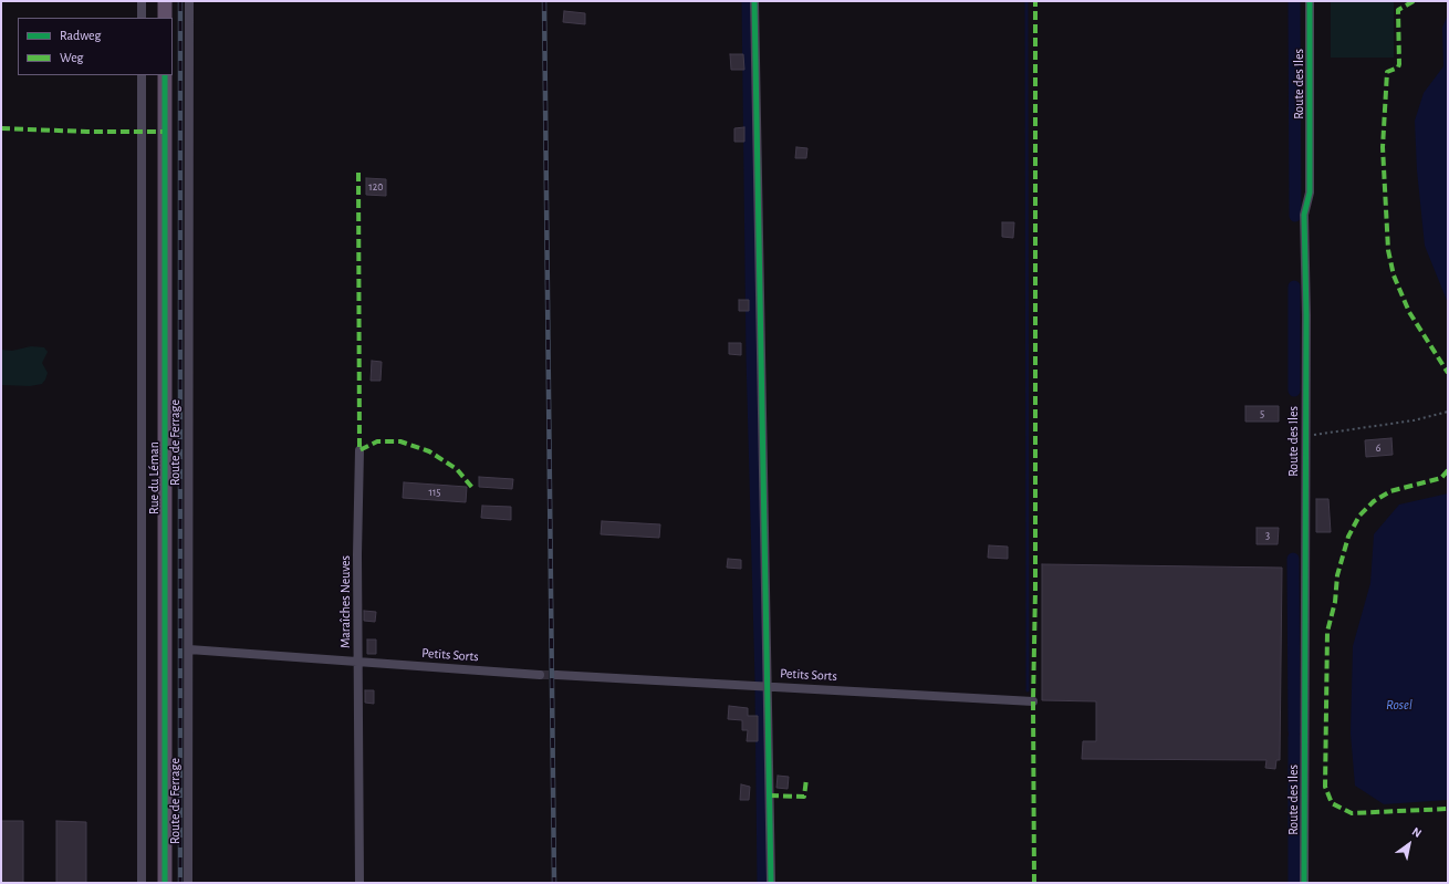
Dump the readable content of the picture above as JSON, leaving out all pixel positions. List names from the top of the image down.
{
  "streets": {
    "main road": ["Rue du Léman"],
    "street": [
      "Route des Iles",
      "Route de Ferrage",
      "Maraîches Neuves",
      "Petits Sorts"
    ]
  },
  "crossings": [
    ["Route de Ferrage", "Maraîches Neuves"],
    ["Maraîches Neuves", "Petits Sorts"]
  ],
  "water": ["Rosel"],
  "house_numbers": [
    "120",
    "5",
    "6",
    "115",
    "3"
  ],
  "legend": ["Radweg", "Weg"],
  "north": "top right"
}
